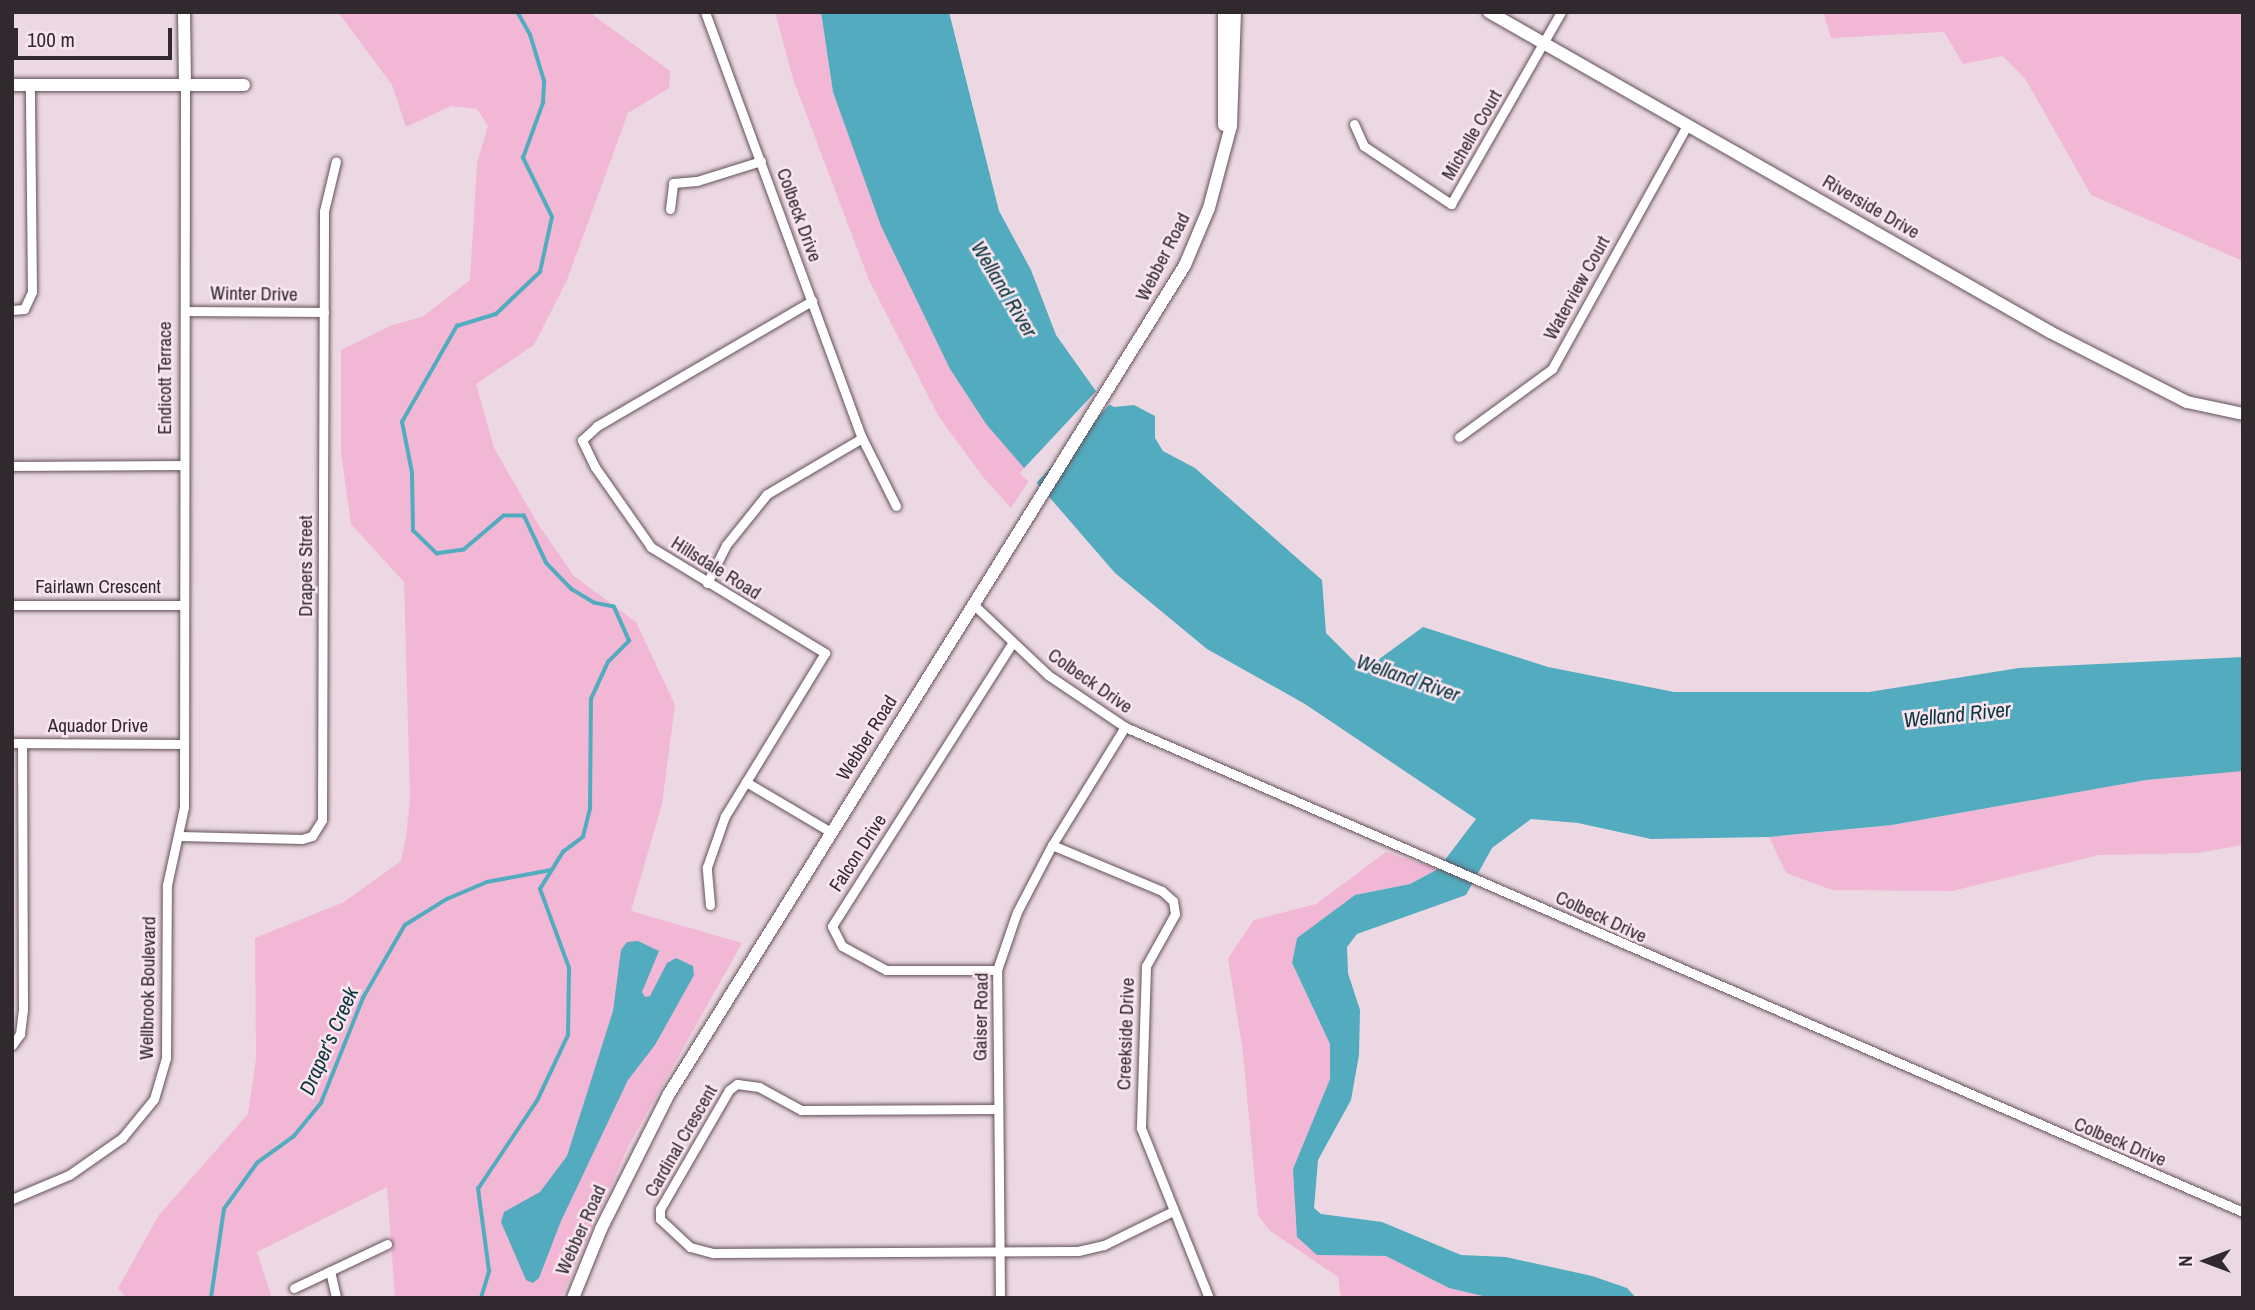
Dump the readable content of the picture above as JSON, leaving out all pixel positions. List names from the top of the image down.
{
  "streets": {
    "main road": ["Riverside Drive", "Webber Road", "Endicott Terrace"],
    "street": [
      "Michelle Court",
      "Colbeck Drive",
      "Waterview Court",
      "Winter Drive",
      "Drapers Street",
      "Hillsdale Road",
      "Fairlawn Crescent",
      "Aquador Drive",
      "Falcon Drive",
      "Wellbrook Boulevard",
      "Gaiser Road",
      "Creekside Drive",
      "Cardinal Crescent"
    ]
  },
  "crossings": [
    ["Michelle Court", "Riverside Drive"],
    ["Riverside Drive", "Waterview Court"],
    ["Colbeck Drive", "Webber Road"],
    ["Colbeck Drive", "Hillsdale Road"],
    ["Colbeck Drive", "Falcon Drive"],
    ["Colbeck Drive", "Gaiser Road"],
    ["Winter Drive", "Endicott Terrace"],
    ["Winter Drive", "Drapers Street"],
    ["Endicott Terrace", "Fairlawn Crescent"],
    ["Endicott Terrace", "Aquador Drive"],
    ["Endicott Terrace", "Wellbrook Boulevard"],
    ["Drapers Street", "Wellbrook Boulevard"],
    ["Aquador Drive", "Wellbrook Boulevard"],
    ["Falcon Drive", "Gaiser Road"],
    ["Gaiser Road", "Creekside Drive"],
    ["Gaiser Road", "Cardinal Crescent"]
  ],
  "water": ["Welland River", "Draper's Creek"],
  "scale_bar": "100 m",
  "north": "left"
}
